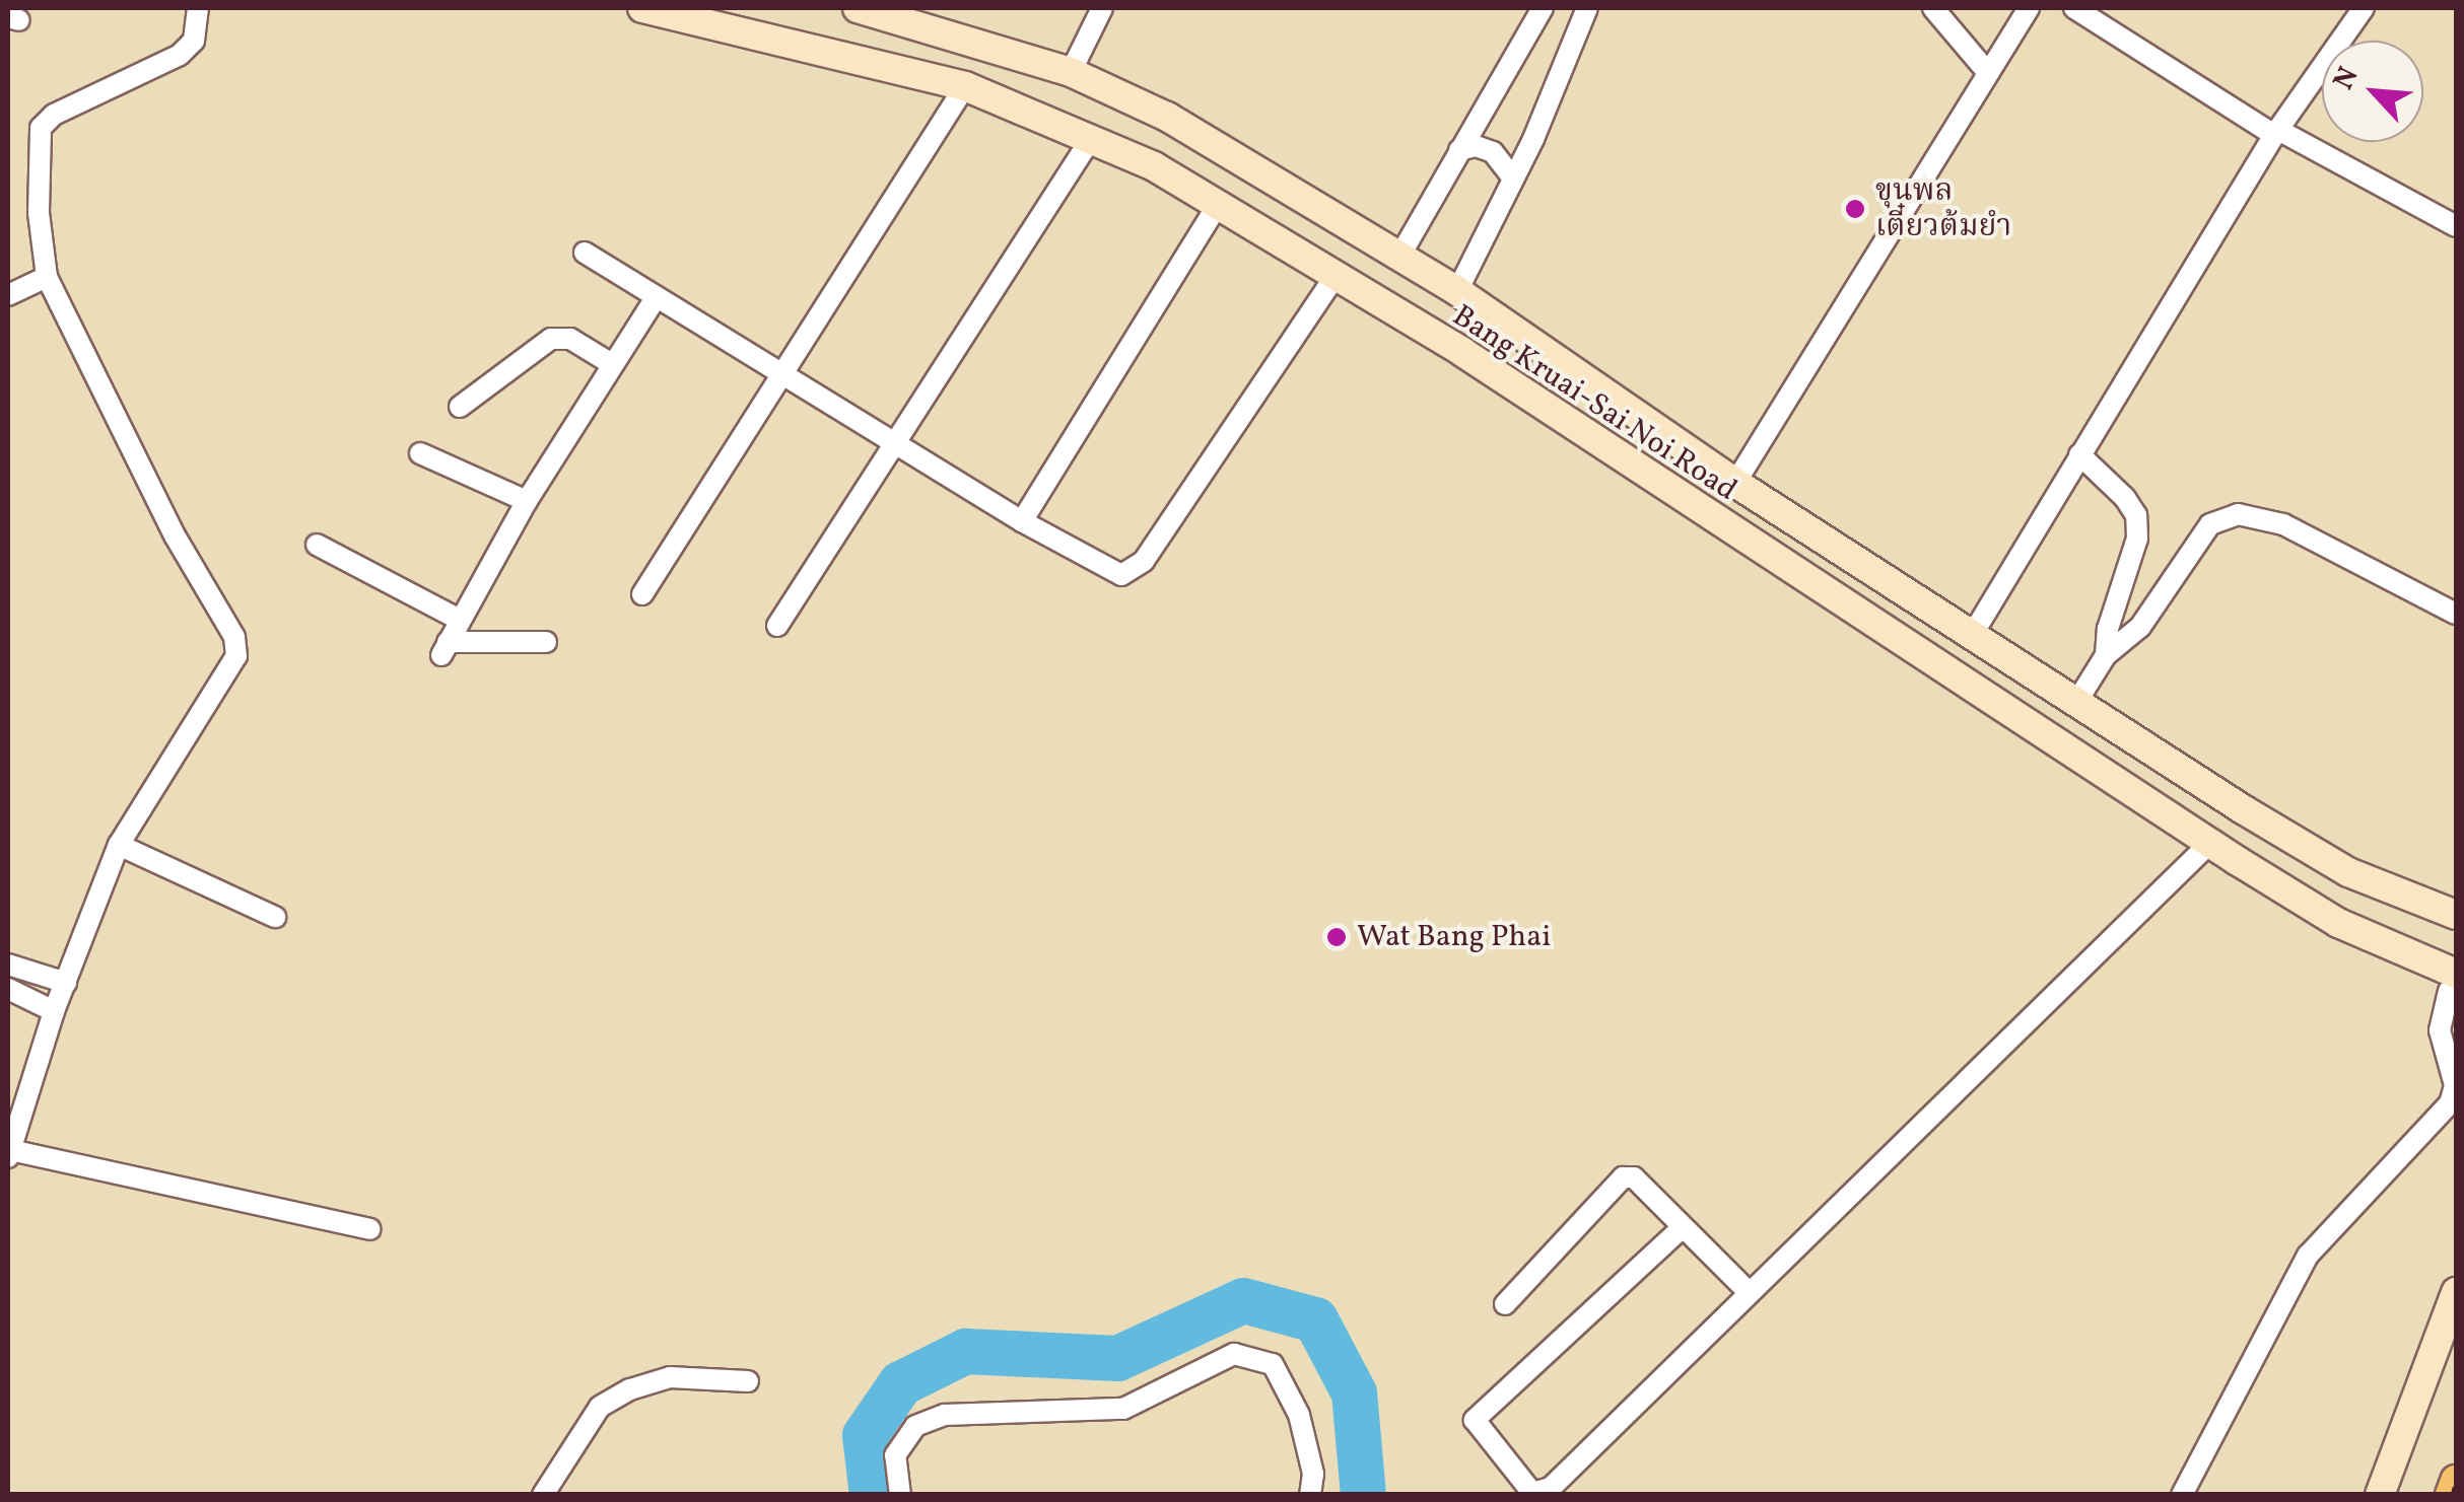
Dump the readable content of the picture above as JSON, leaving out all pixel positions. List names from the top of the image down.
{
  "streets": {
    "main road": ["Bang Kruai-Sai Noi Road"]
  },
  "places": ["ขุนพล เตี๋ยวต้มยำ", "Wat Bang Phai"],
  "north": "top left"
}
